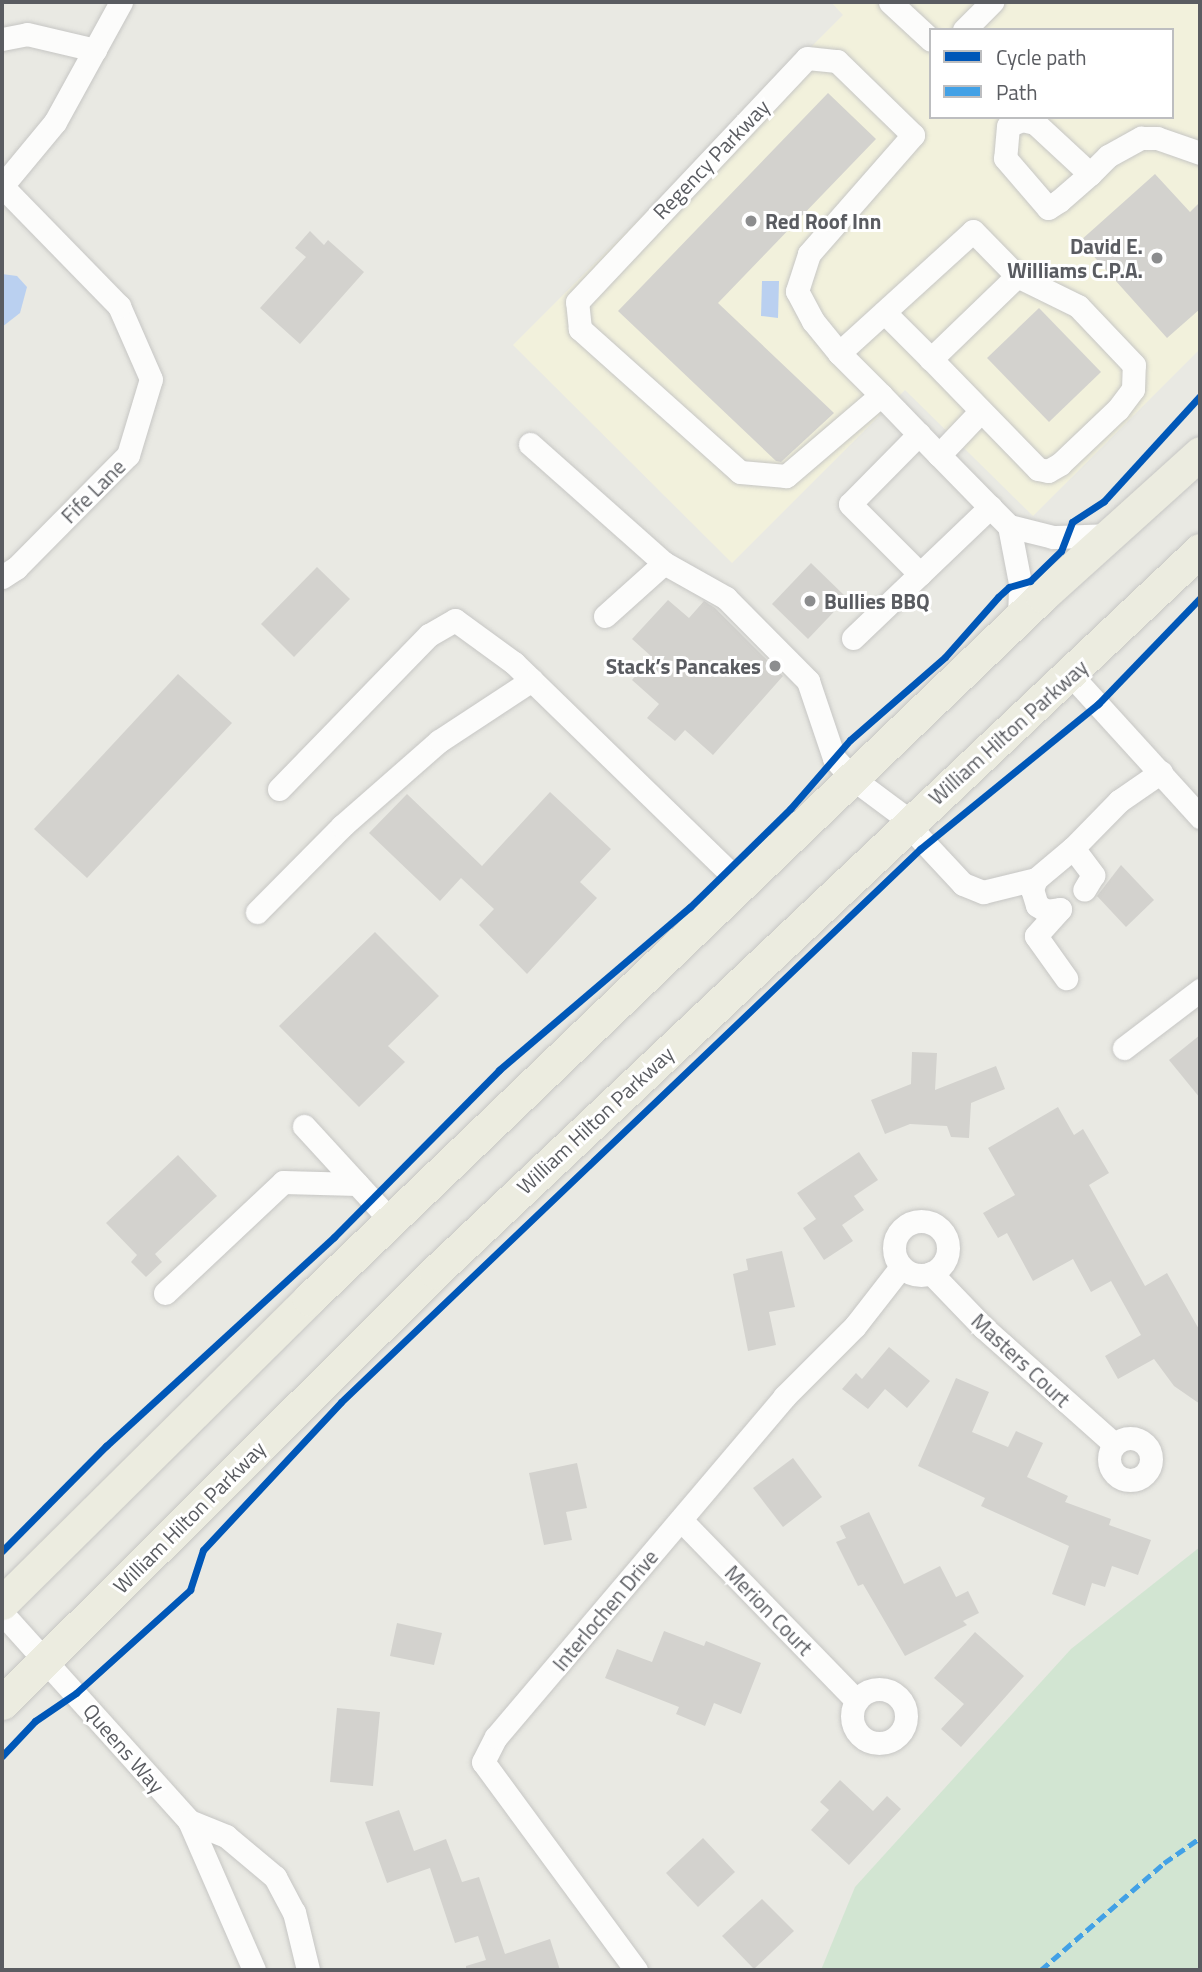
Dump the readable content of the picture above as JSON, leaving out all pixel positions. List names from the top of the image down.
{
  "streets": {
    "highway": ["William Hilton Parkway"],
    "street": [
      "Regency Parkway",
      "Fife Lane",
      "Masters Court",
      "Interlochen Drive",
      "Merion Court",
      "Queens Way"
    ]
  },
  "crossings": [
    ["William Hilton Parkway", "Queens Way"],
    ["Masters Court", "Interlochen Drive"],
    ["Interlochen Drive", "Merion Court"]
  ],
  "places": [
    "Red Roof Inn",
    "David E. Williams C.P.A.",
    "Bullies BBQ",
    "Stack’s Pancakes"
  ],
  "legend": ["Cycle path", "Path"]
}
